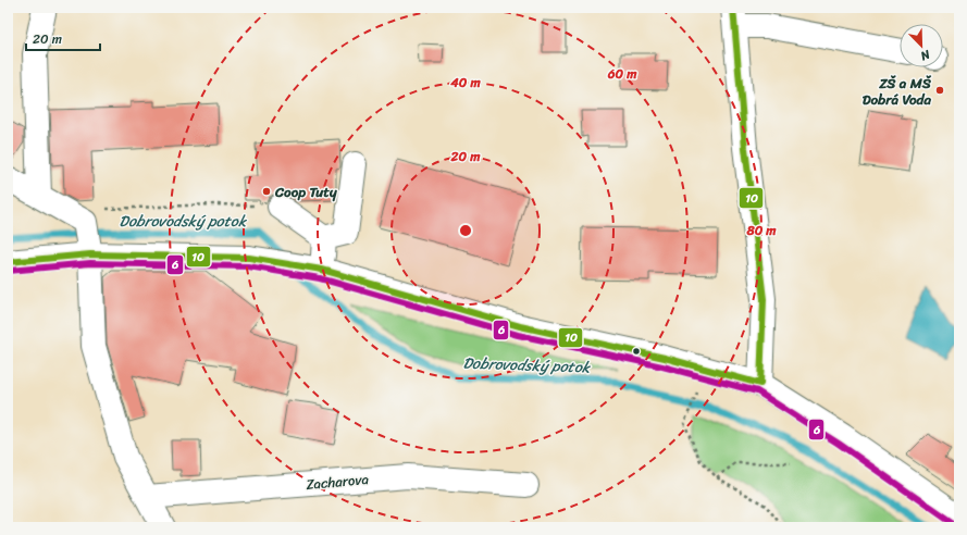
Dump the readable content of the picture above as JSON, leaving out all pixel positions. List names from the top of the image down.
{
  "streets": {
    "street": ["Zacharova"]
  },
  "water": ["Dobrovodský potok"],
  "places": ["ZŠ a MŠ Dobrá Voda", "Coop Tuty"],
  "lines": ["transit line 10", "transit line 6"],
  "scale_bar": "20 m",
  "north": "bottom right",
  "rings": [
    "60 m",
    "40 m",
    "20 m",
    "80 m"
  ]
}
